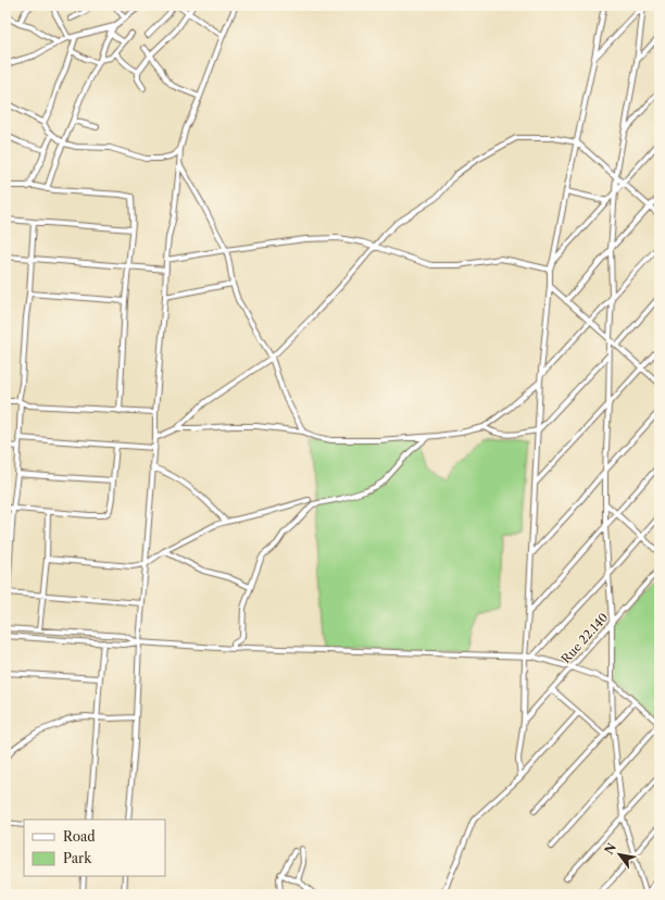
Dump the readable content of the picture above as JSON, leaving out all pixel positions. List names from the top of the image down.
{
  "streets": {
    "street": ["Rue 22.140"]
  },
  "legend": ["Road", "Park"],
  "north": "top left"
}
